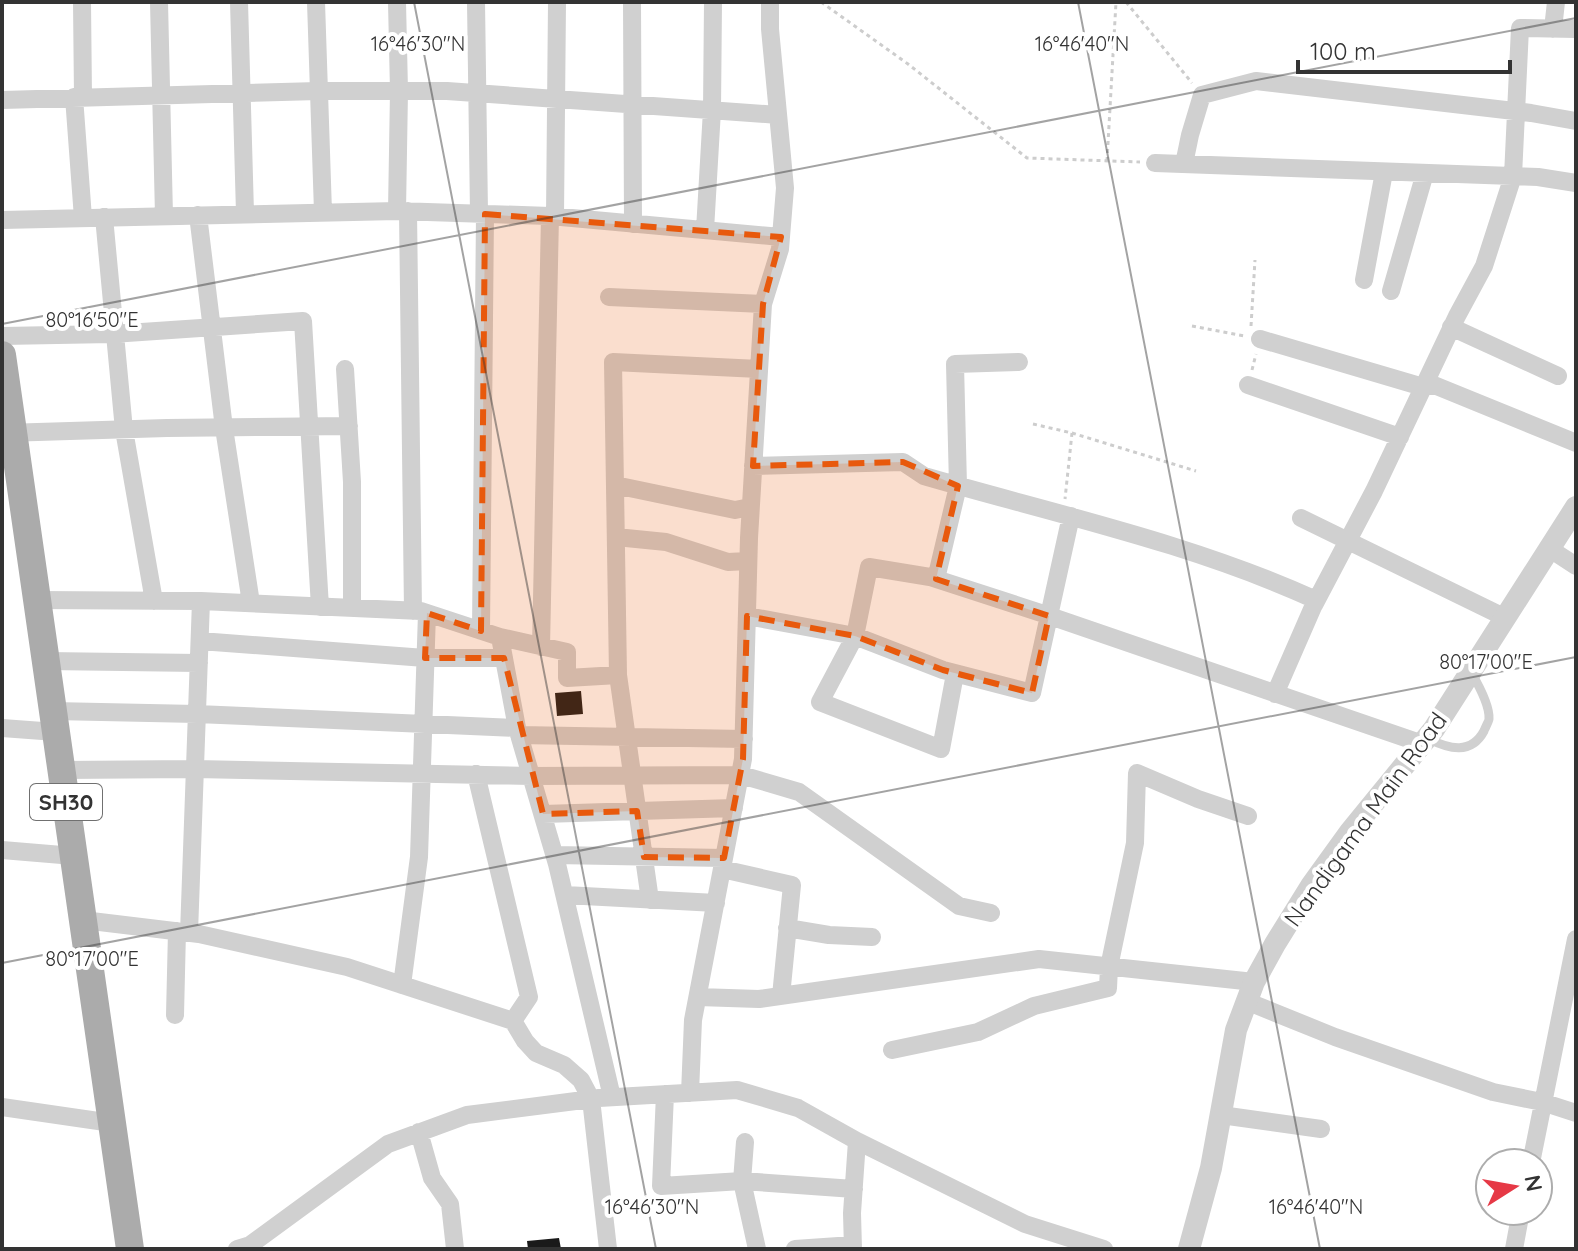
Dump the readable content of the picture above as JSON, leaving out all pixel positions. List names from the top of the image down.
{
  "streets": {
    "main road": ["SH30"],
    "street": ["Nandigama Main Road"]
  },
  "scale_bar": "100 m",
  "north": "right",
  "coordinates": [
    "16°46'30\"N",
    "16°46'40\"N",
    "80°16'50\"E",
    "80°17'00\"E"
  ]
}
